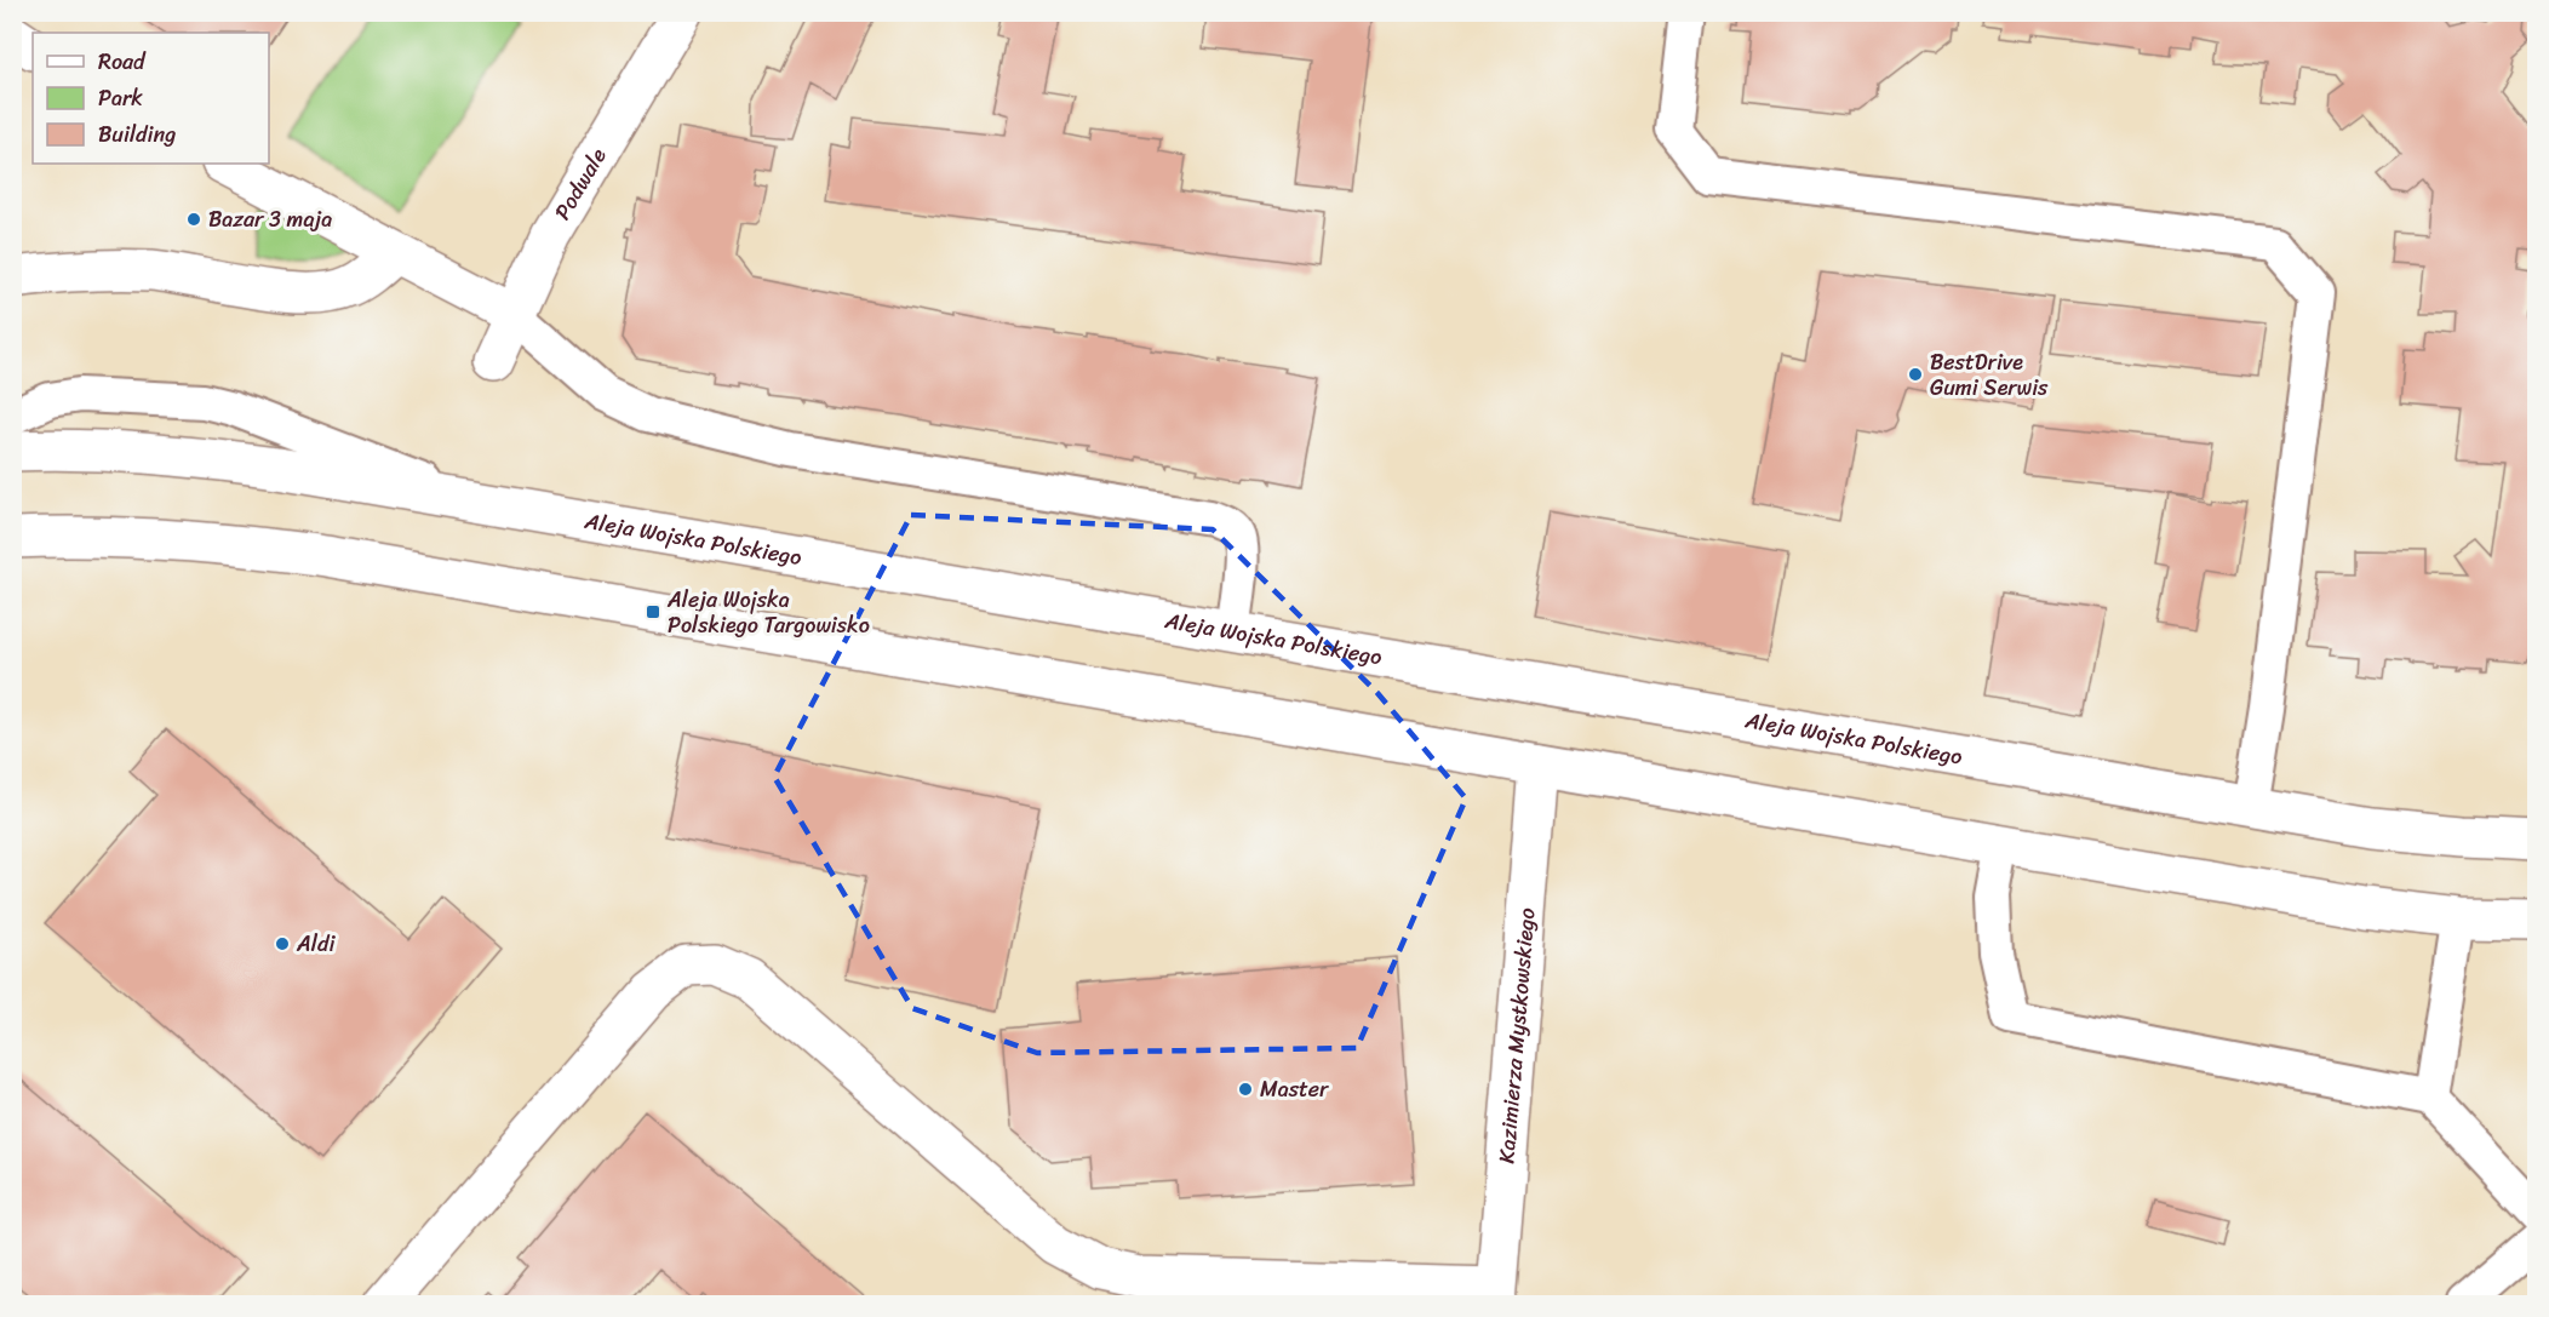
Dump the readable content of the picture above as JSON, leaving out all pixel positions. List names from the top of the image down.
{
  "streets": {
    "main road": ["Podwale", "Aleja Wojska Polskiego", "Kazimierza Mystkowskiego"]
  },
  "places": {
    "other": [
      "Bazar 3 maja",
      "BestDrive Gumi Serwis",
      "Aldi",
      "Master"
    ],
    "transit": ["Aleja Wojska Polskiego Targowisko"]
  },
  "legend": ["Road", "Park", "Building"]
}
